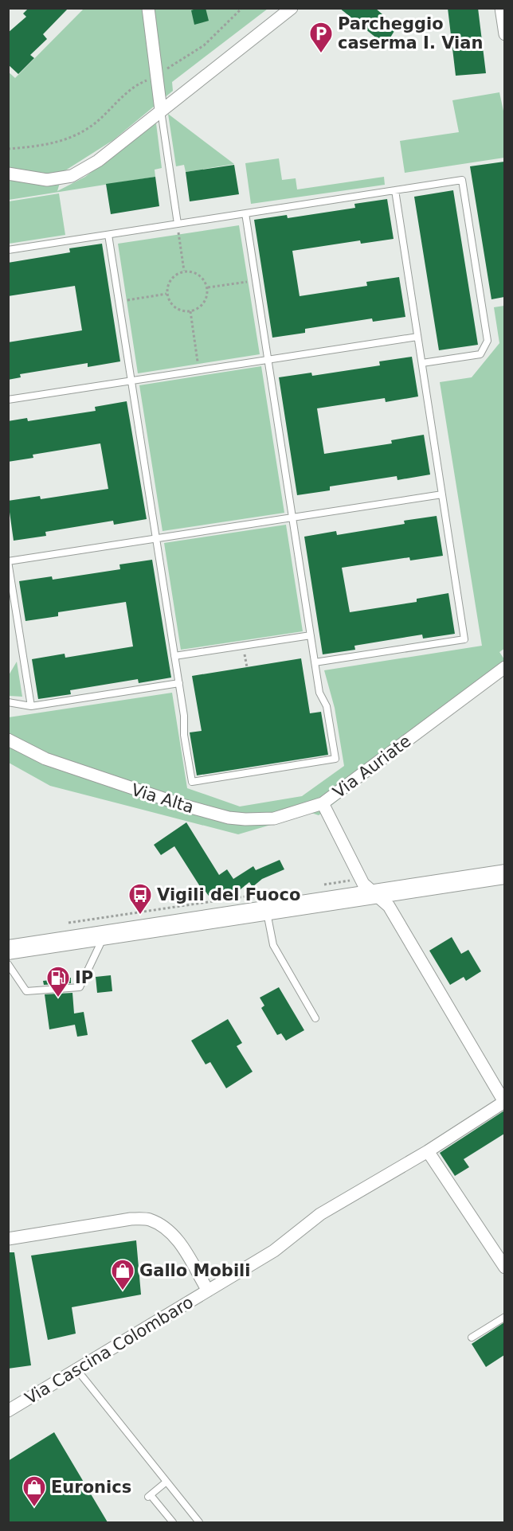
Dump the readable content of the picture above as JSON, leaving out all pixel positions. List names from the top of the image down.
{
  "streets": {
    "street": ["Via Auriate", "Via Alta", "Via Cascina Colombaro"]
  },
  "crossings": [
    ["Via Auriate", "Via Alta"],
    ["Via Auriate", "Via Cascina Colombaro"]
  ],
  "places": {
    "parking": ["Parcheggio caserma I. Vian"],
    "bus stop": ["Vigili del Fuoco"],
    "fuel station": ["IP"],
    "shop": ["Gallo Mobili", "Euronics"]
  }
}
